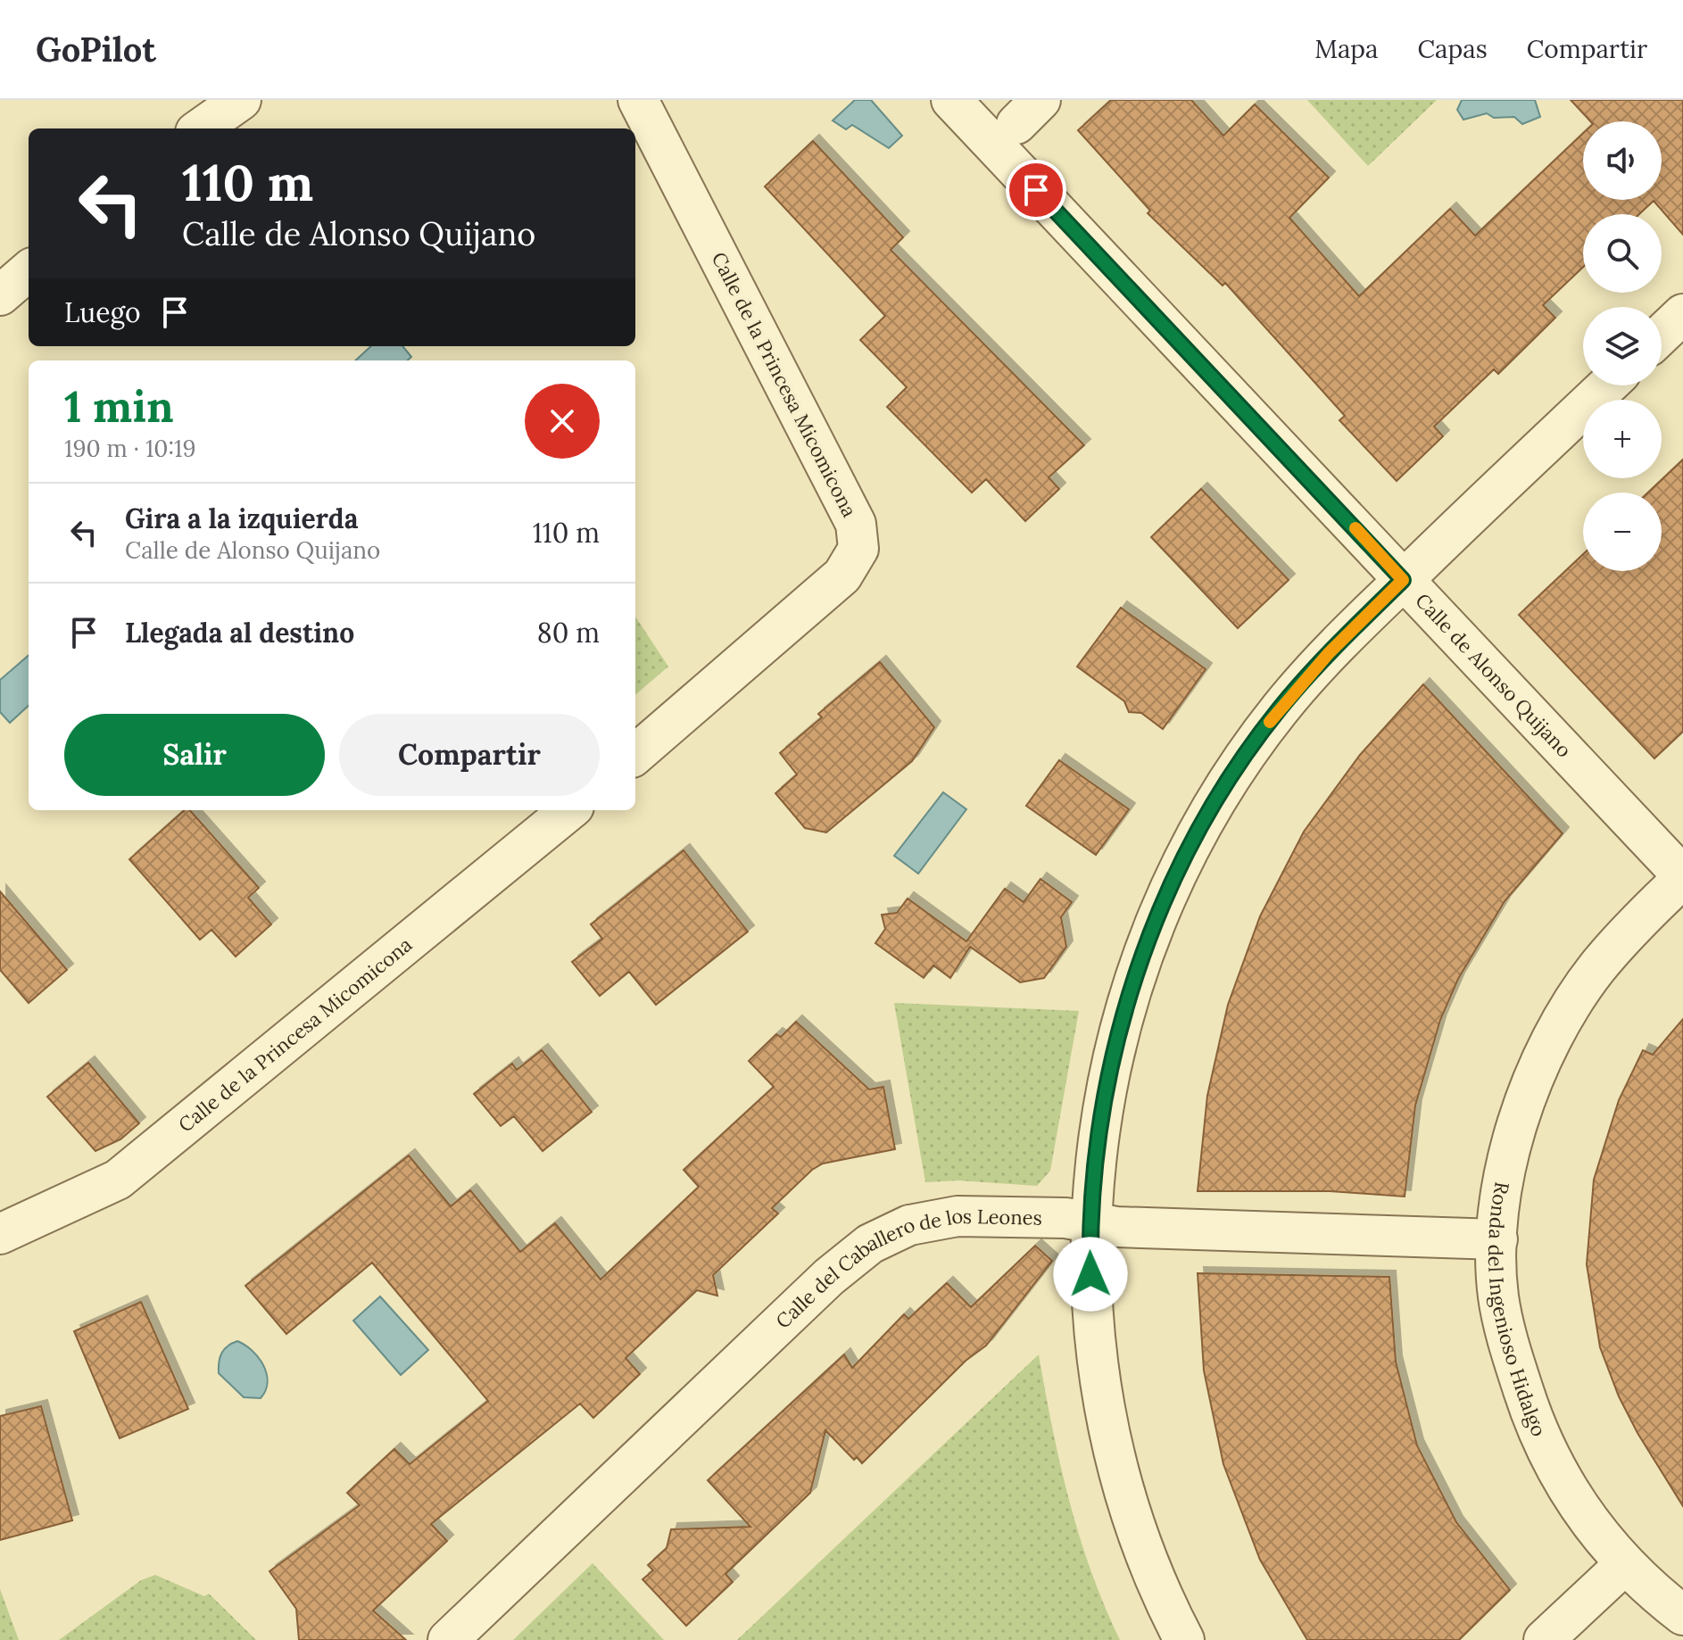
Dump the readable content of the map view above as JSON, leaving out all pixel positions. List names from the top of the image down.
{
  "streets": {
    "street": [
      "Calle de la Princesa Micomicona",
      "Calle de Alonso Quijano",
      "Calle del Caballero de los Leones",
      "Ronda del Ingenioso Hidalgo"
    ]
  },
  "crossings": [
    ["Calle de Alonso Quijano", "Ronda del Ingenioso Hidalgo"],
    ["Calle del Caballero de los Leones", "Ronda del Ingenioso Hidalgo"]
  ],
  "page": {
    "header": "GoPilot",
    "nav": ["Mapa", "Capas", "Compartir"],
    "map_buttons": ["+", "−"],
    "turn": ["110 m", "Calle de Alonso Quijano"],
    "then": "Luego",
    "heading": ["1 min", "190 m · 10:19"],
    "list": [
      {
        "name": "Gira a la izquierda",
        "note": "Calle de Alonso Quijano",
        "value": "110 m"
      },
      {
        "name": "Llegada al destino",
        "value": "80 m"
      }
    ],
    "buttons": ["Salir", "Compartir"]
  }
}
